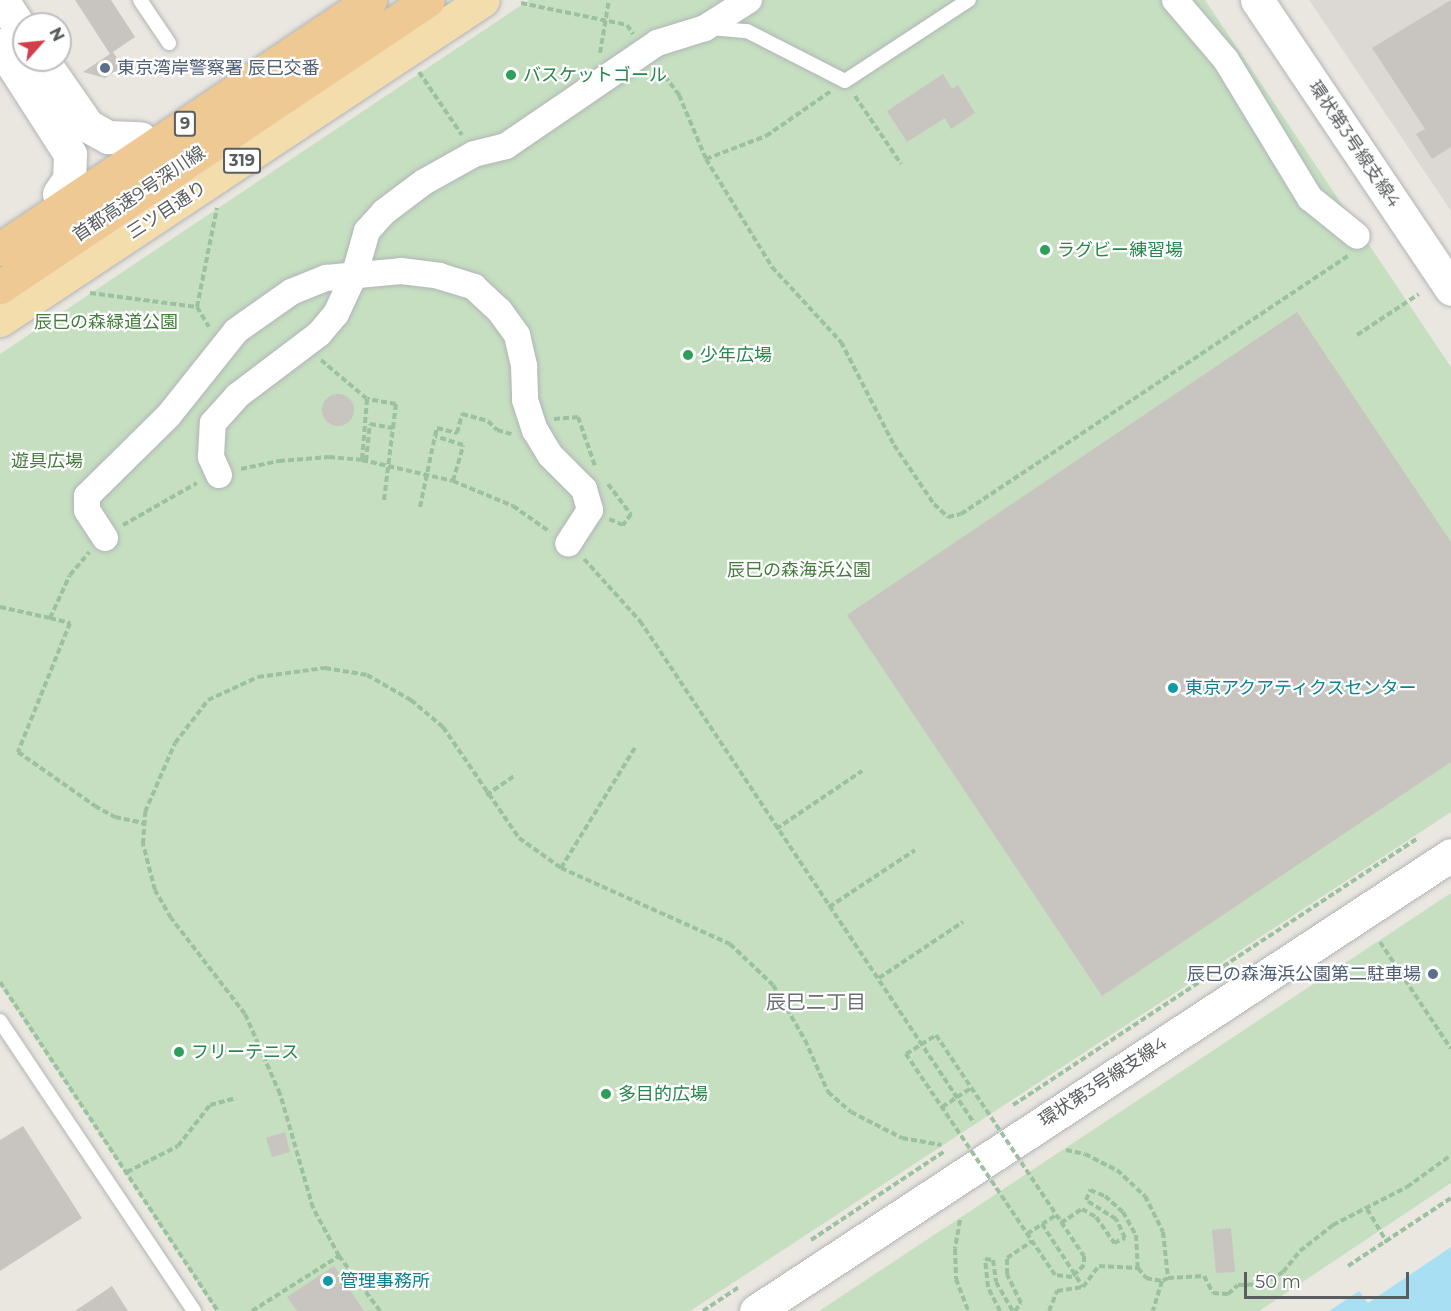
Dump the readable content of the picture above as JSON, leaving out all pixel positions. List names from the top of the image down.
{
  "streets": {
    "highway": ["9", "首都高速9号深川線"],
    "main road": ["319", "三ツ目通り"],
    "street": ["環状第3号線支線4"]
  },
  "districts": ["辰巳二丁目"],
  "parks": ["辰巳の森緑道公園", "遊具広場", "辰巳の森海浜公園"],
  "places": [
    "東京湾岸警察署 辰巳交番",
    "バスケットゴール",
    "ラグビー練習場",
    "少年広場",
    "東京アクアティクスセンター",
    "辰巳の森海浜公園第二駐車場",
    "フリーテニス",
    "多目的広場",
    "管理事務所"
  ],
  "scale_bar": "50 m",
  "north": "top right"
}
